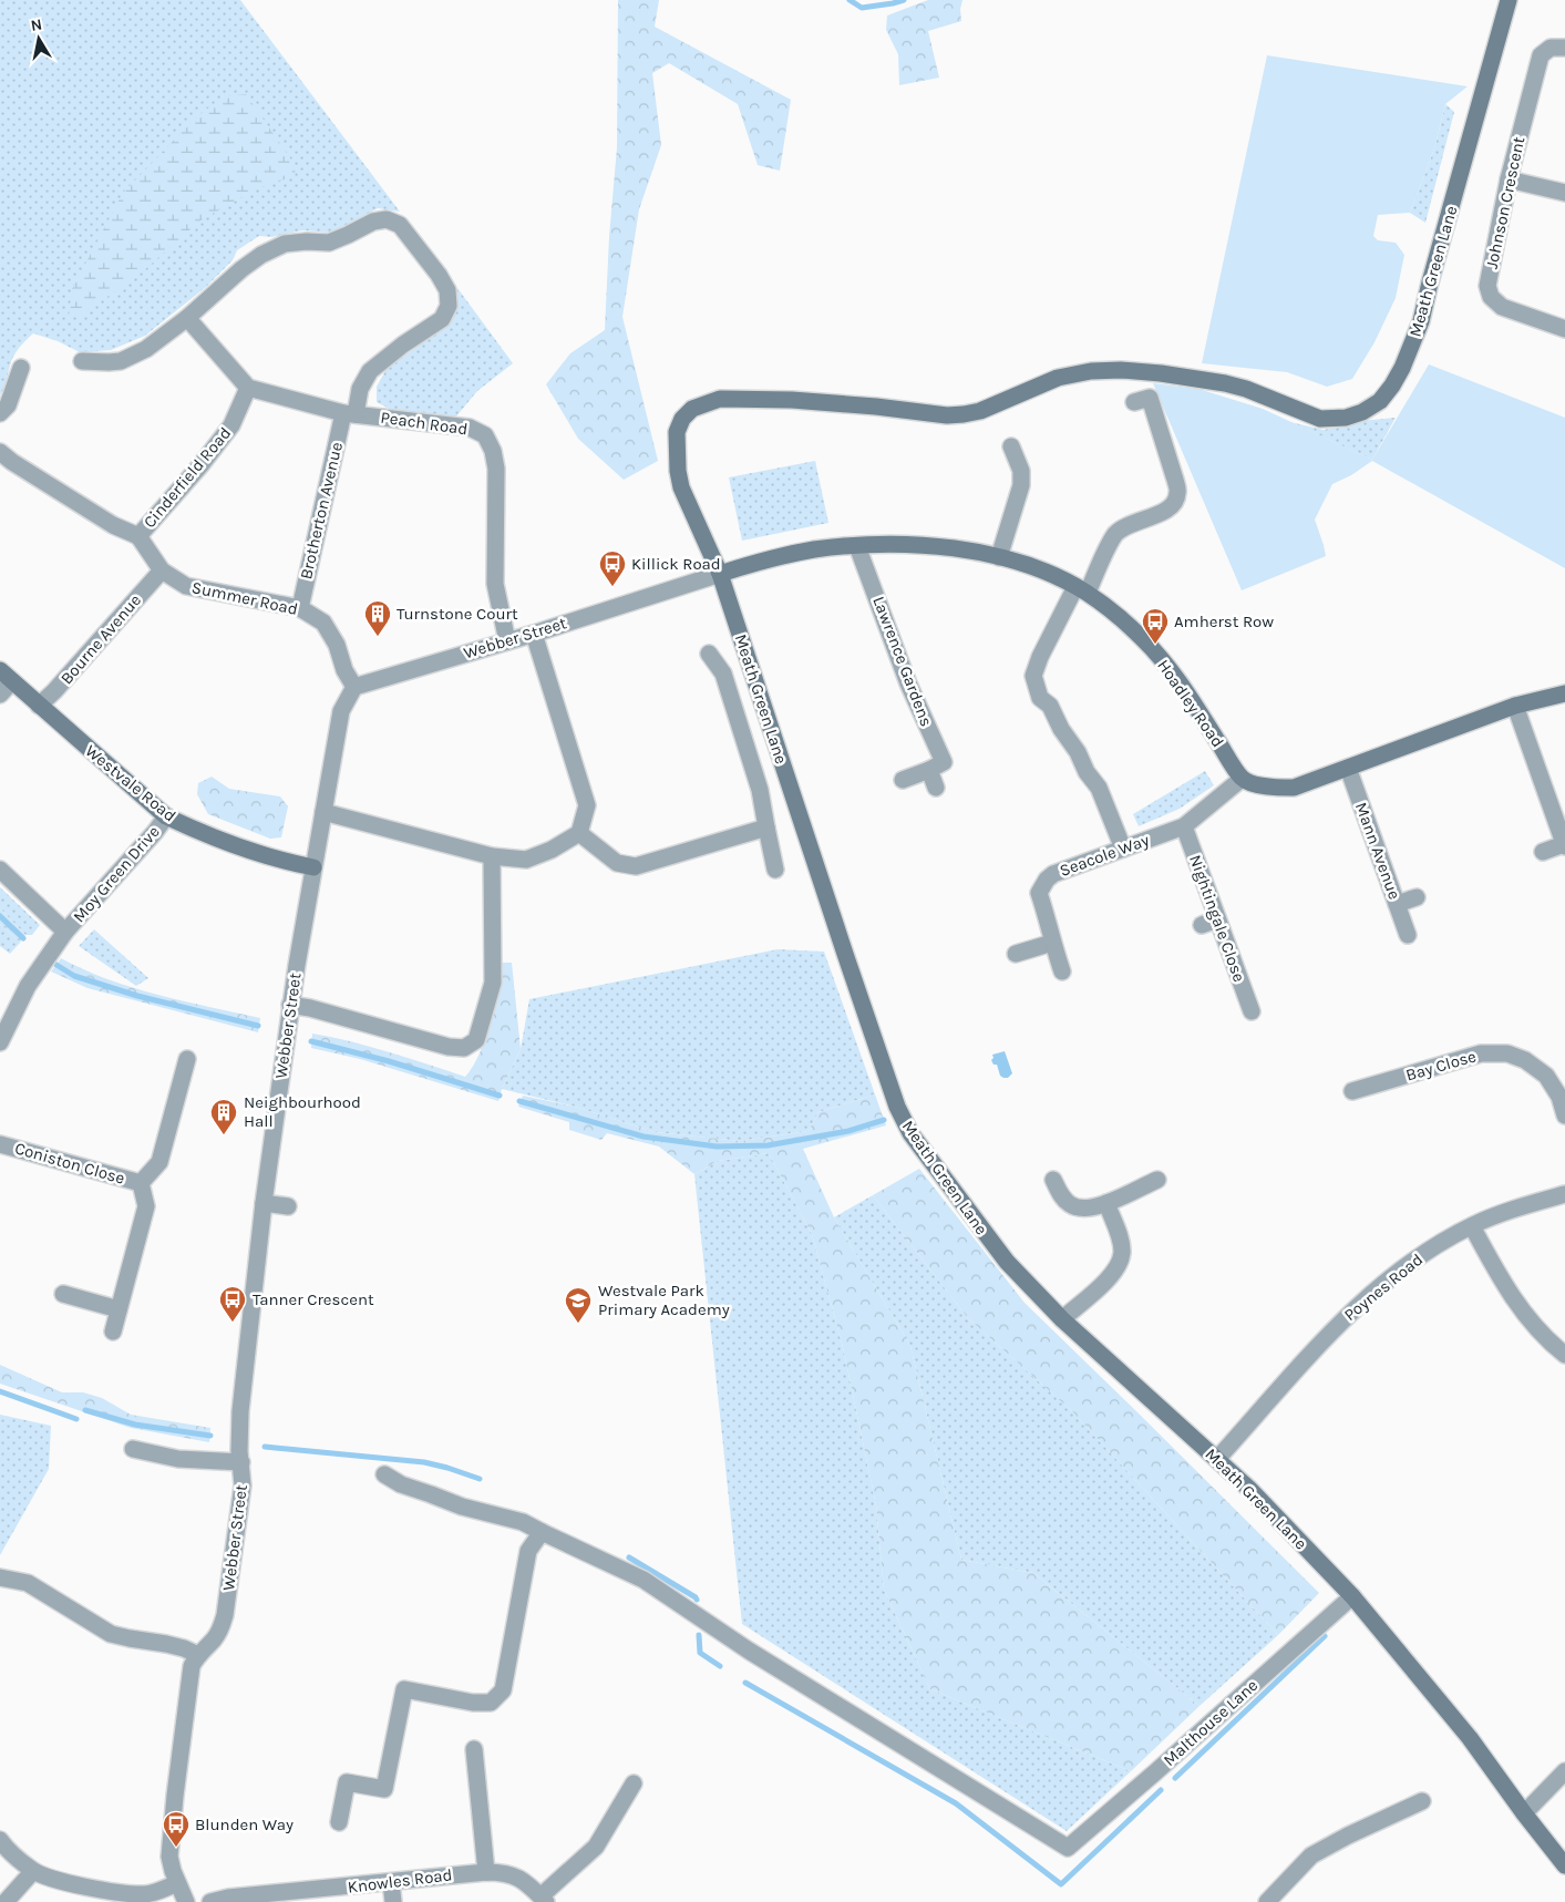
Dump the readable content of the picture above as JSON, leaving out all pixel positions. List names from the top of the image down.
{
  "streets": {
    "street": [
      "Johnson Crescent",
      "Meath Green Lane",
      "Peach Road",
      "Cinderfield Road",
      "Brotherton Avenue",
      "Summer Road",
      "Webber Street",
      "Bourne Avenue",
      "Lawrence Gardens",
      "Hoadley Road",
      "Westvale Road",
      "Mann Avenue",
      "Seacole Way",
      "Moy Green Drive",
      "Nightingale Close",
      "Bay Close",
      "Coniston Close",
      "Poynes Road",
      "Malthouse Lane",
      "Knowles Road"
    ]
  },
  "crossings": [
    ["Meath Green Lane", "Webber Street"],
    ["Meath Green Lane", "Hoadley Road"],
    ["Meath Green Lane", "Poynes Road"],
    ["Meath Green Lane", "Malthouse Lane"],
    ["Peach Road", "Cinderfield Road"],
    ["Peach Road", "Brotherton Avenue"],
    ["Peach Road", "Webber Street"],
    ["Brotherton Avenue", "Summer Road"],
    ["Summer Road", "Webber Street"],
    ["Summer Road", "Bourne Avenue"],
    ["Webber Street", "Hoadley Road"],
    ["Webber Street", "Westvale Road"],
    ["Bourne Avenue", "Westvale Road"],
    ["Lawrence Gardens", "Hoadley Road"],
    ["Hoadley Road", "Seacole Way"],
    ["Westvale Road", "Moy Green Drive"],
    ["Seacole Way", "Nightingale Close"]
  ],
  "places": {
    "bus stop": [
      "Killick Road",
      "Amherst Row",
      "Tanner Crescent",
      "Blunden Way"
    ],
    "building": ["Turnstone Court", "Neighbourhood Hall"],
    "school or university": ["Westvale Park Primary Academy"]
  },
  "north": "top"
}
